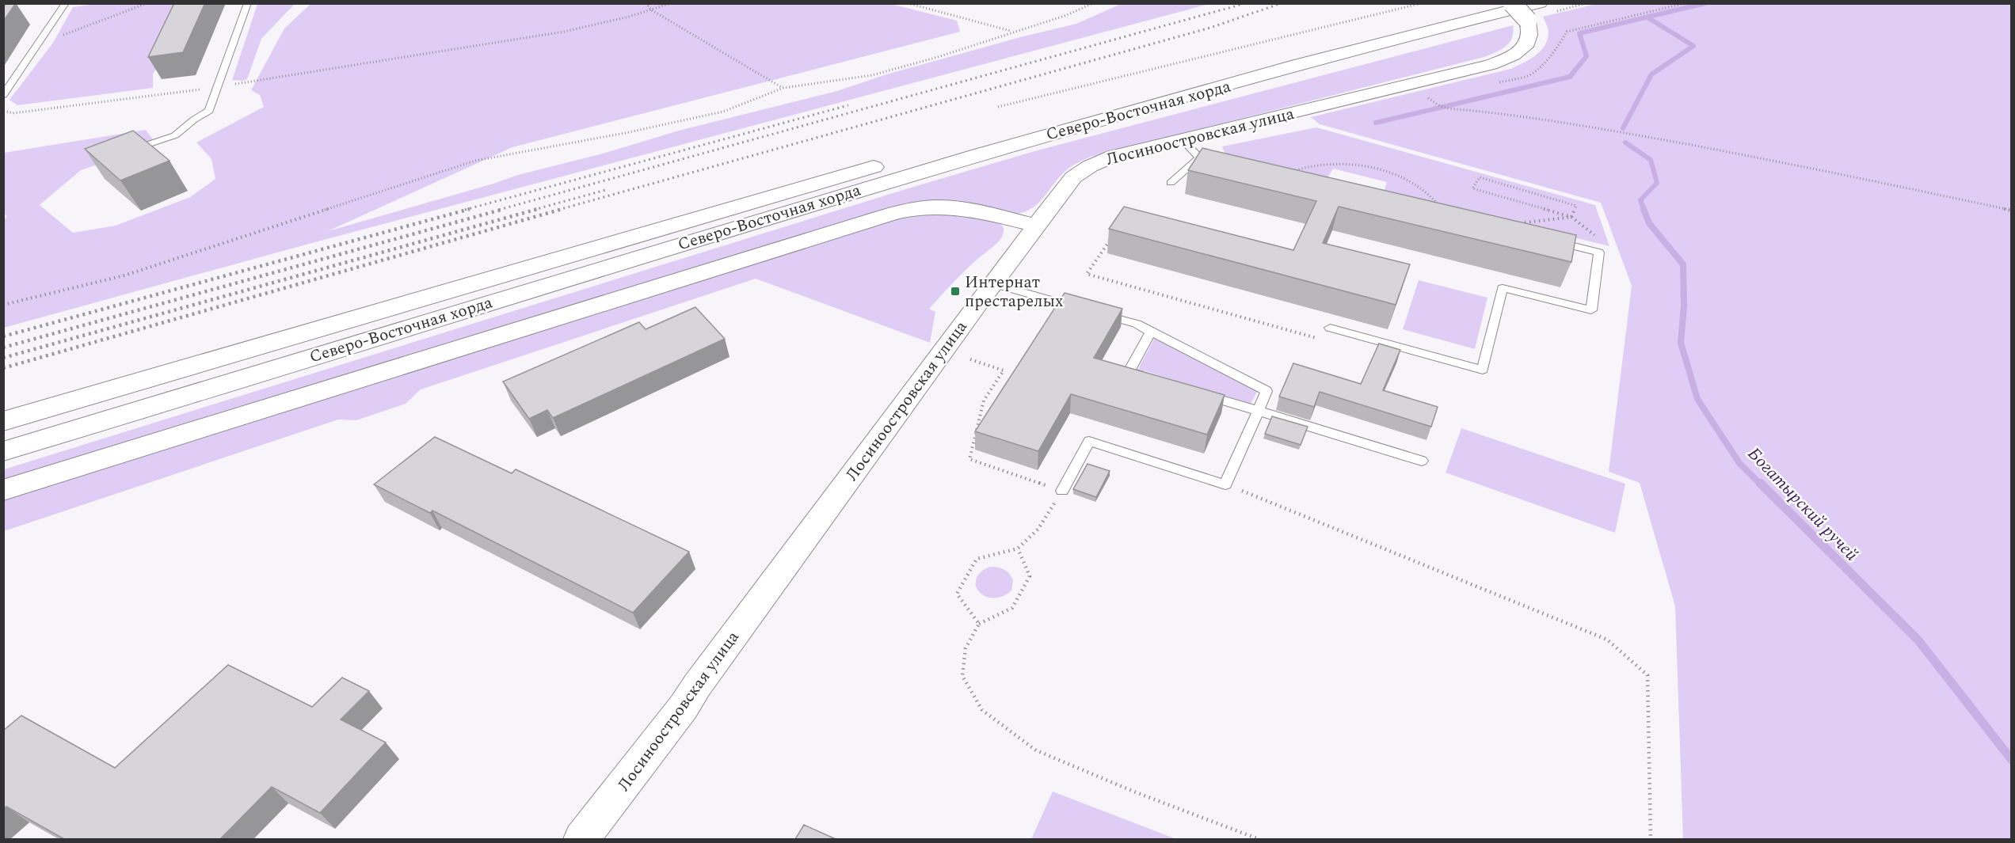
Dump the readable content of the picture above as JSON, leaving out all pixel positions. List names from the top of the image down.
{
  "streets": {
    "main road": ["Северо-Восточная хорда", "Лосиноостровская улица"]
  },
  "water": ["Богатырский ручей"],
  "places": {
    "transit": ["Интернат престарелых"]
  }
}
